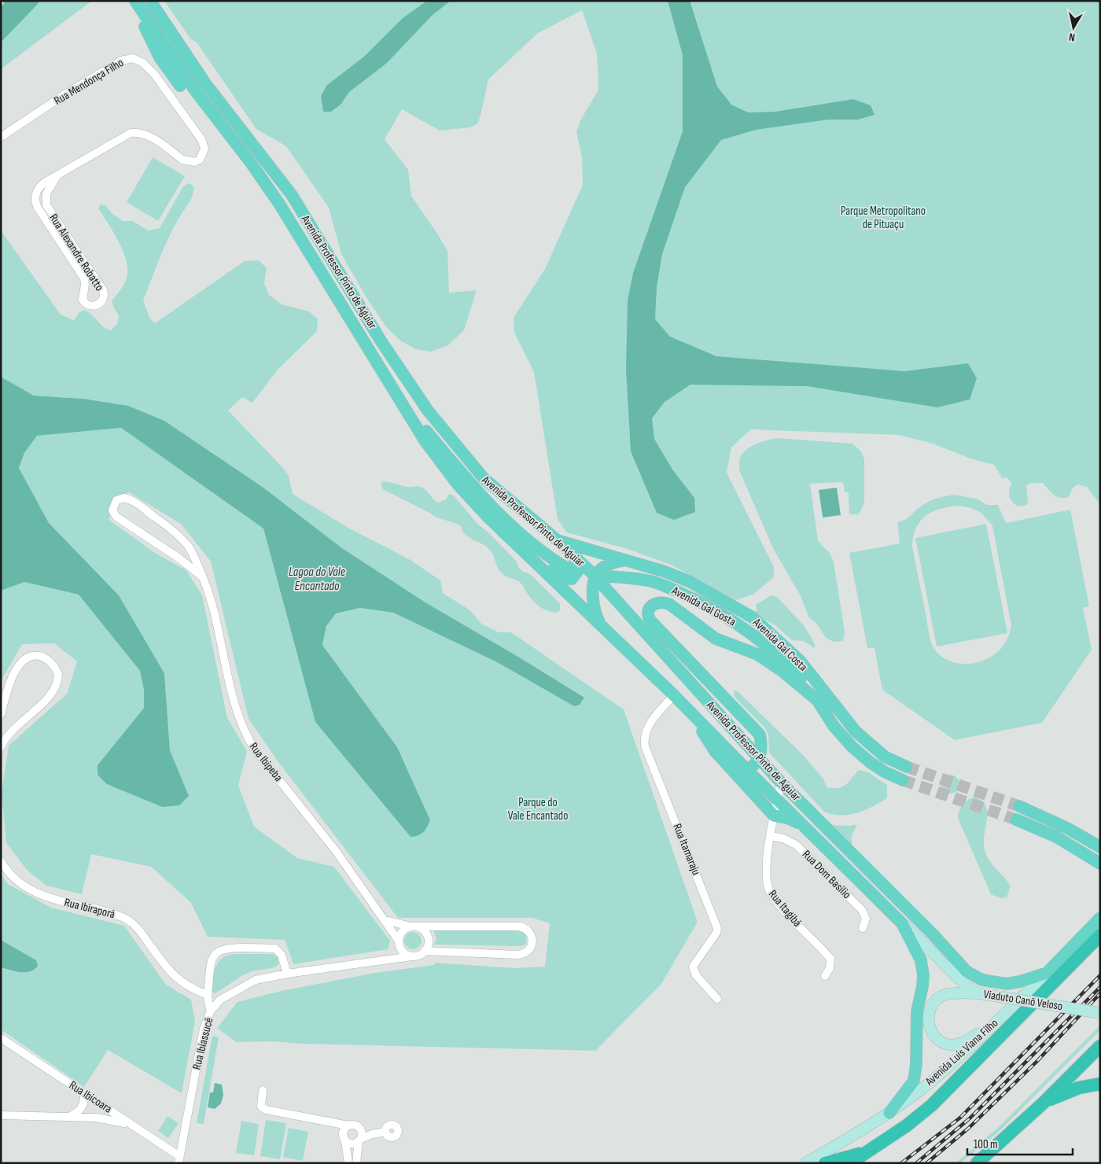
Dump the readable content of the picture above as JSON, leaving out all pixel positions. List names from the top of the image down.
{
  "streets": {
    "highway": ["Avenida Luís Viana Filho"],
    "main road": [
      "Avenida Professor Pinto de Aguiar",
      "Avenida Gal Gosta",
      "Avenida Gal Costa",
      "Viaduto Canô Veloso"
    ],
    "street": [
      "Rua Mendonça Filho",
      "Rua Alexandre Robatto",
      "Rua Ibipeba",
      "Rua Itamaraju",
      "Rua Dom Basilio",
      "Rua Ibiraporá",
      "Rua Itagibá",
      "Rua Ibiassucê",
      "Rua Ibicoara"
    ]
  },
  "crossings": [
    ["Rua Mendonça Filho", "Rua Alexandre Robatto"],
    ["Avenida Professor Pinto de Aguiar", "Avenida Gal Costa"],
    ["Avenida Professor Pinto de Aguiar", "Rua Itamaraju"],
    ["Avenida Professor Pinto de Aguiar", "Rua Itagibá"],
    ["Avenida Professor Pinto de Aguiar", "Viaduto Canô Veloso"],
    ["Avenida Professor Pinto de Aguiar", "Avenida Luís Viana Filho"],
    ["Rua Ibipeba", "Rua Ibiassucê"],
    ["Rua Dom Basilio", "Rua Itagibá"],
    ["Rua Ibiassucê", "Rua Ibicoara"]
  ],
  "water": ["Lagoa do Vale Encantado"],
  "parks": ["Parque Metropolitano de Pituaçu", "Parque do Vale Encantado"],
  "scale_bar": "100 m",
  "north": "bottom"
}
